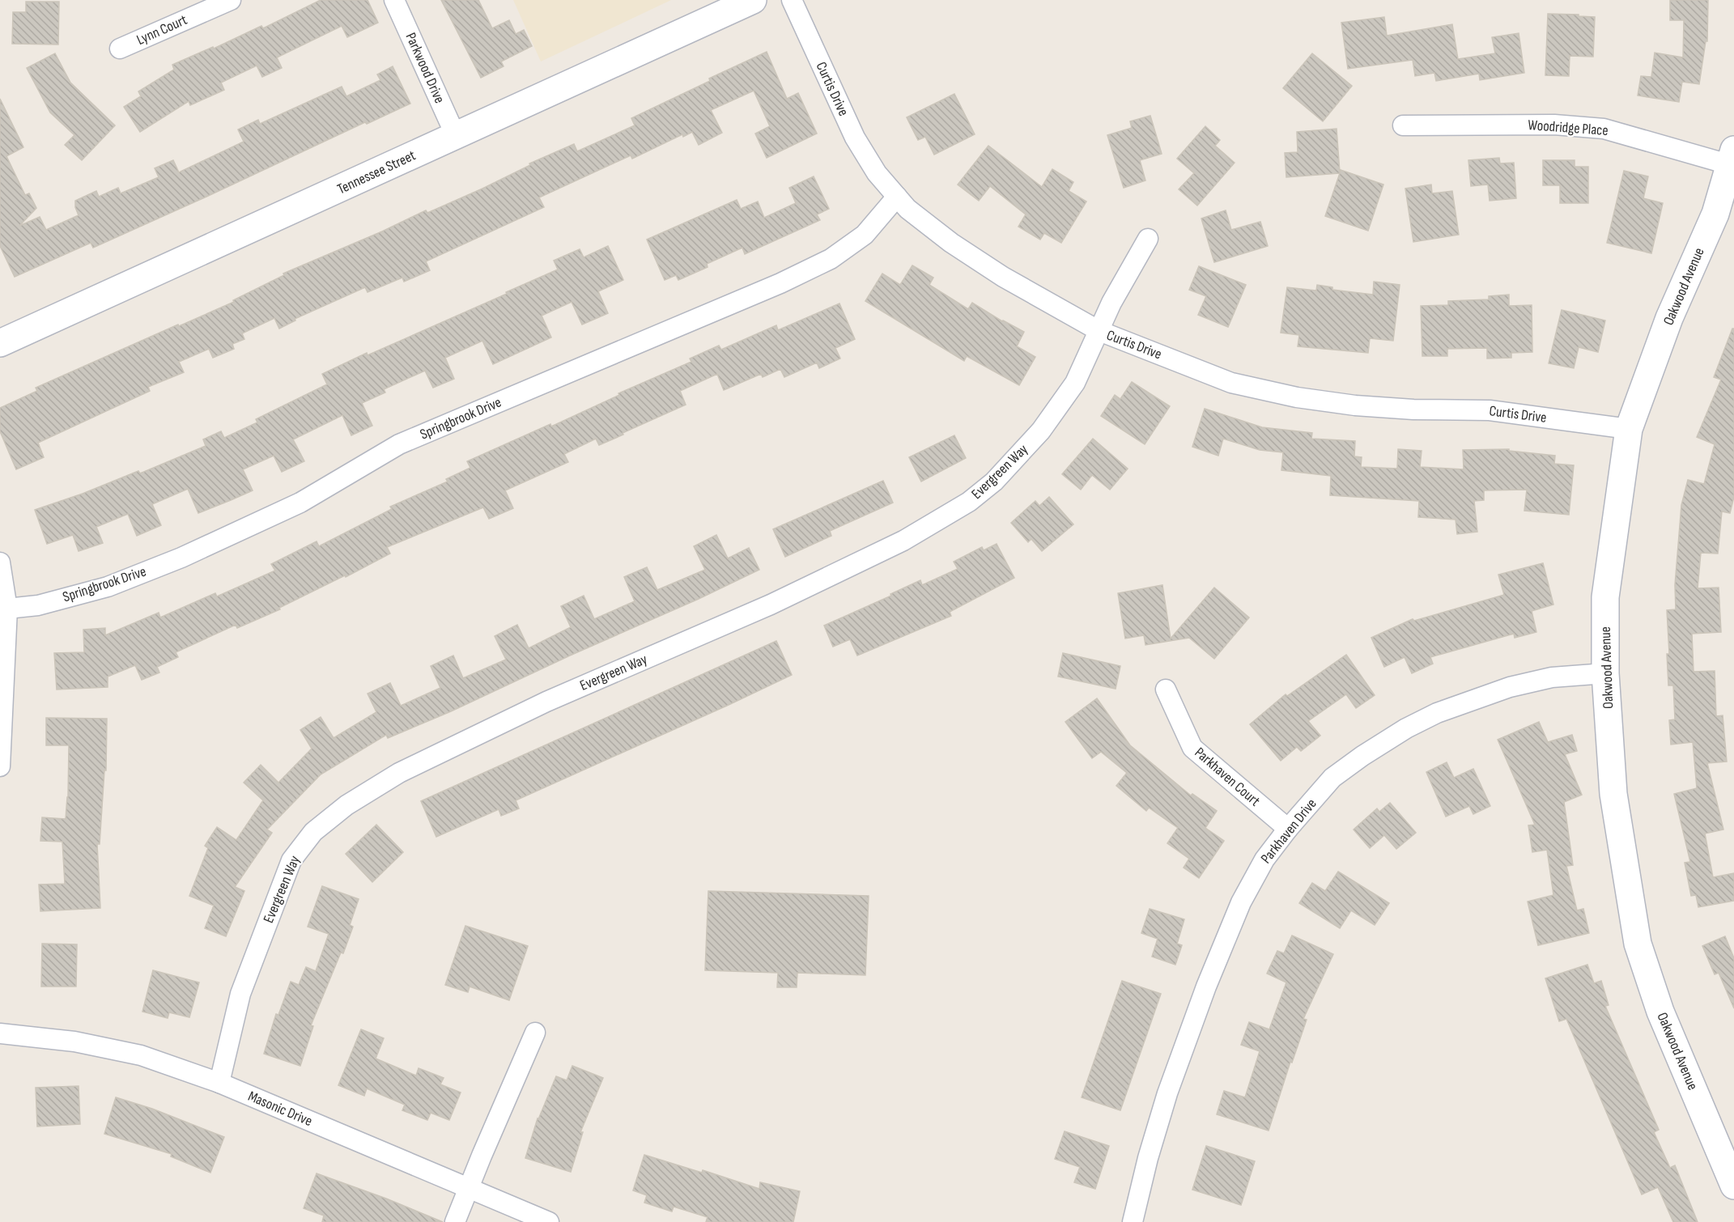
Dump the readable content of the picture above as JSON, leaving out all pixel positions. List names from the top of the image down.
{
  "streets": {
    "main road": ["Tennessee Street", "Oakwood Avenue"],
    "street": [
      "Lynn Court",
      "Parkwood Drive",
      "Curtis Drive",
      "Woodridge Place",
      "Springbrook Drive",
      "Evergreen Way",
      "Parkhaven Court",
      "Parkhaven Drive",
      "Masonic Drive"
    ]
  },
  "crossings": [
    ["Parkwood Drive", "Tennessee Street"],
    ["Curtis Drive", "Oakwood Avenue"],
    ["Curtis Drive", "Springbrook Drive"],
    ["Curtis Drive", "Evergreen Way"],
    ["Woodridge Place", "Oakwood Avenue"],
    ["Oakwood Avenue", "Parkhaven Drive"],
    ["Evergreen Way", "Masonic Drive"],
    ["Parkhaven Court", "Parkhaven Drive"]
  ]
}
